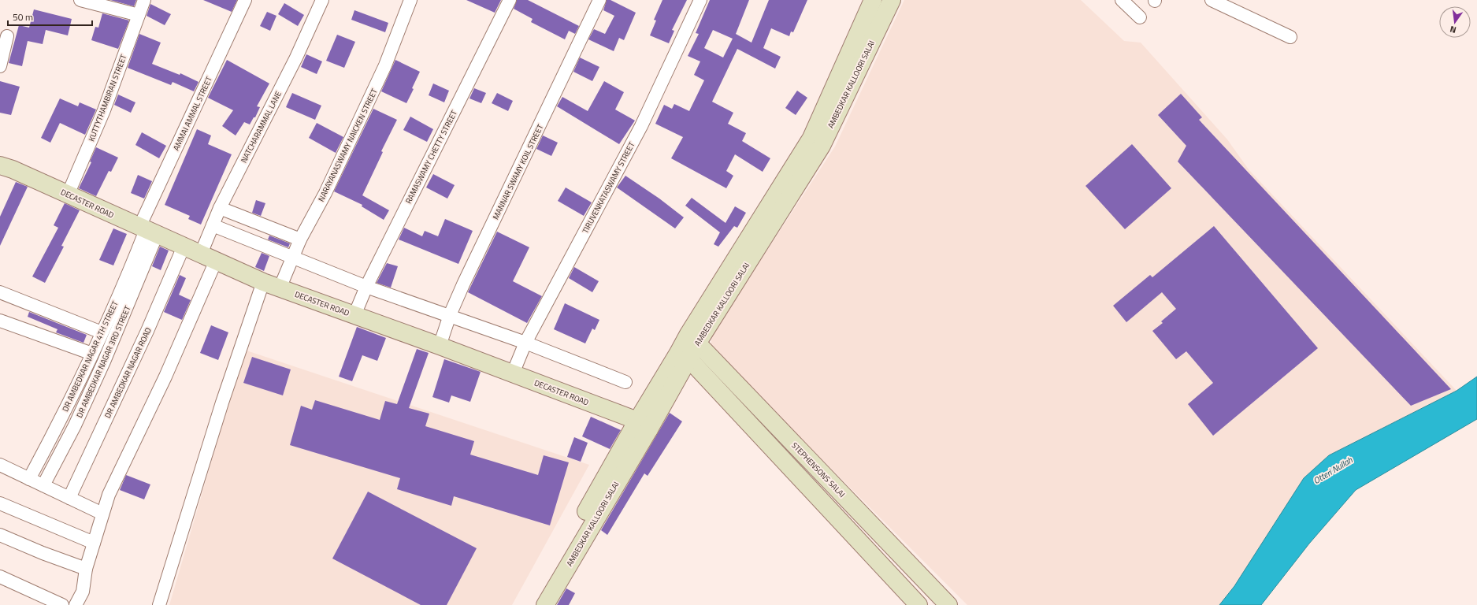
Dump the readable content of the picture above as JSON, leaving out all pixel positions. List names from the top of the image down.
{
  "streets": {
    "main road": ["AMBEDKAR KALLOORI SALAI", "DECASTER ROAD", "STEPHENSONS SALAI"],
    "street": [
      "KUTTYTHAMBIRAN STREET",
      "AMMAI AMMAL STREET",
      "NATCHARAMMAL LANE",
      "NARAYANASWAMY NAICKEN STREET",
      "RAMASWAMY CHETTY STREET",
      "MANNAR SWAMY KOIL STREET",
      "TIRUVENKATASWAMY STREET",
      "DR AMBEDKAR NAGAR 4TH STREET",
      "DR AMBEDKAR NAGAR 3RD STREET",
      "DR AMBEDKAR NAGAR ROAD"
    ]
  },
  "crossings": [
    ["AMBEDKAR KALLOORI SALAI", "DECASTER ROAD"],
    ["AMBEDKAR KALLOORI SALAI", "STEPHENSONS SALAI"],
    ["KUTTYTHAMBIRAN STREET", "DECASTER ROAD"],
    ["AMMAI AMMAL STREET", "DECASTER ROAD"],
    ["AMMAI AMMAL STREET", "DR AMBEDKAR NAGAR 4TH STREET"],
    ["AMMAI AMMAL STREET", "DR AMBEDKAR NAGAR 3RD STREET"],
    ["NATCHARAMMAL LANE", "DECASTER ROAD"],
    ["NARAYANASWAMY NAICKEN STREET", "DECASTER ROAD"],
    ["RAMASWAMY CHETTY STREET", "DECASTER ROAD"],
    ["MANNAR SWAMY KOIL STREET", "DECASTER ROAD"],
    ["TIRUVENKATASWAMY STREET", "DECASTER ROAD"],
    ["DECASTER ROAD", "DR AMBEDKAR NAGAR 4TH STREET"],
    ["DECASTER ROAD", "DR AMBEDKAR NAGAR 3RD STREET"],
    ["DECASTER ROAD", "DR AMBEDKAR NAGAR ROAD"],
    ["DR AMBEDKAR NAGAR 4TH STREET", "DR AMBEDKAR NAGAR 3RD STREET"]
  ],
  "water": ["Otteri Nullah"],
  "scale_bar": "50 m",
  "north": "bottom"
}
